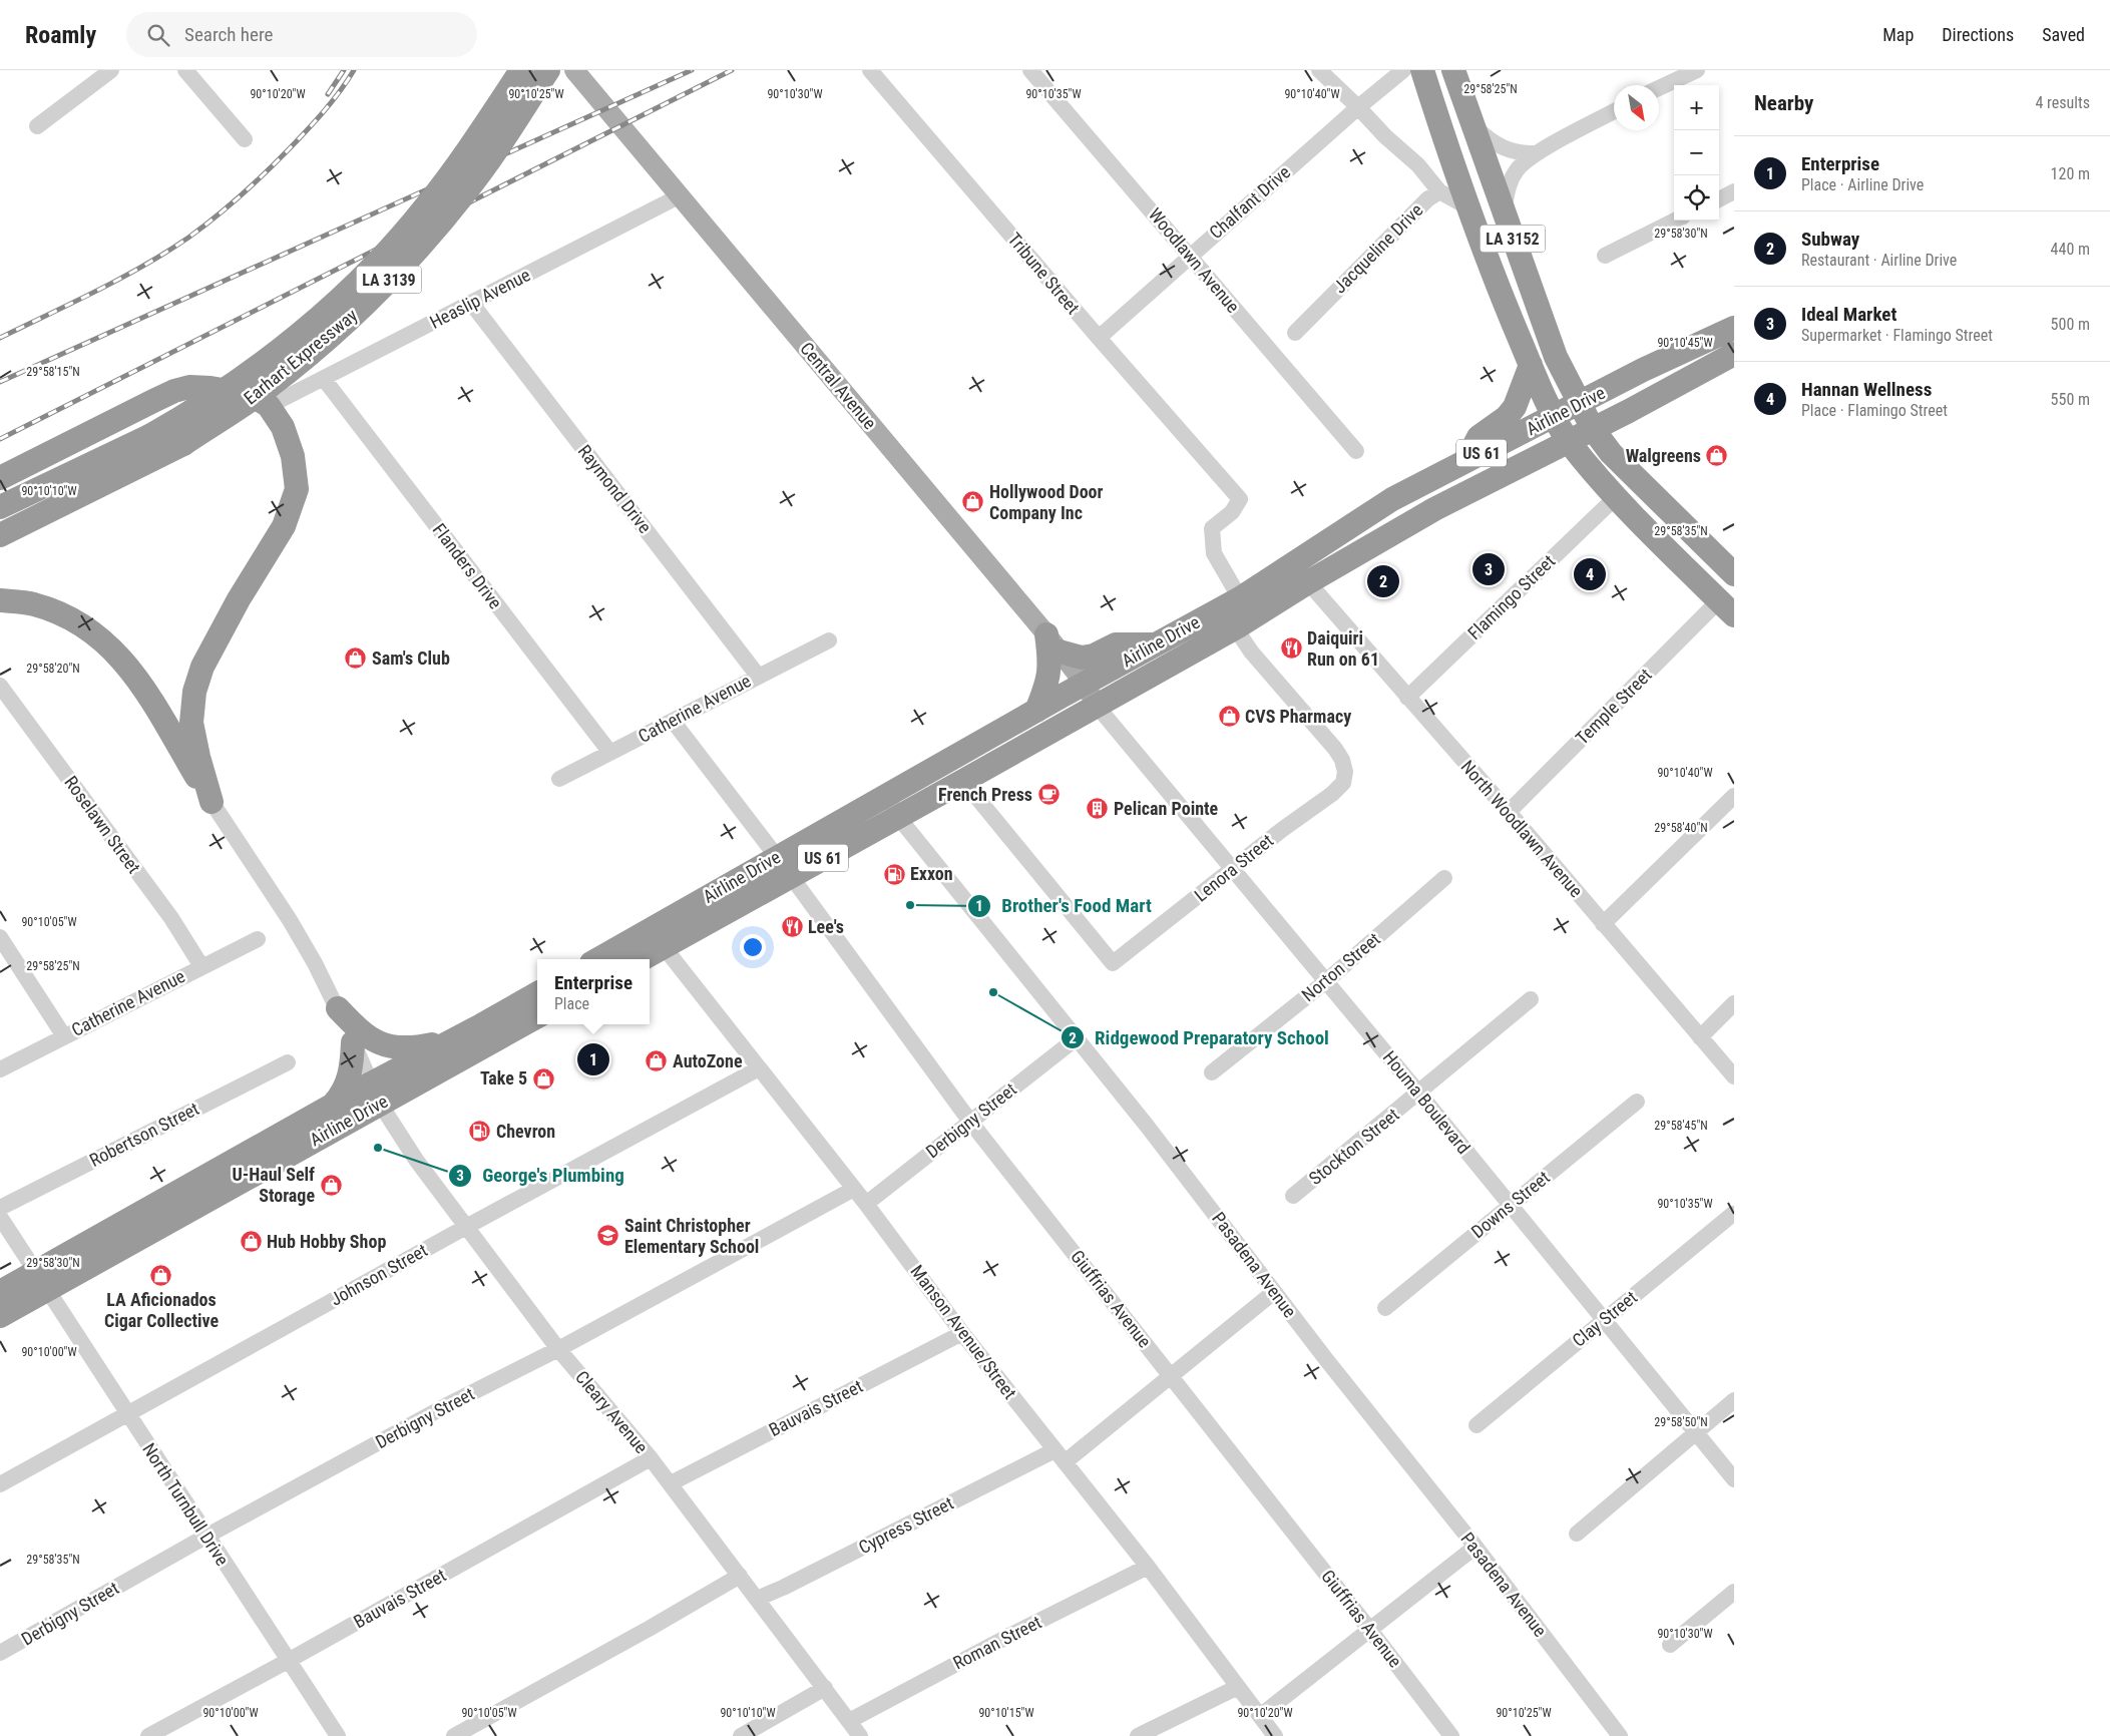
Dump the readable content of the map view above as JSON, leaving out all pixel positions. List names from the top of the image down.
{
  "streets": {
    "highway": [
      "LA 3152",
      "LA 3139",
      "Earhart Expressway",
      "Airline Drive",
      "US 61"
    ],
    "main road": ["Central Avenue"],
    "street": [
      "Chalfant Drive",
      "Jacqueline Drive",
      "Woodlawn Avenue",
      "Tribune Street",
      "Heaslip Avenue",
      "Raymond Drive",
      "Flanders Drive",
      "Flamingo Street",
      "Temple Street",
      "Catherine Avenue",
      "Roselawn Street",
      "North Woodlawn Avenue",
      "Lenora Street",
      "Norton Street",
      "Houma Boulevard",
      "Derbigny Street",
      "Robertson Street",
      "Stockton Street",
      "Downs Street",
      "Pasadena Avenue",
      "Johnson Street",
      "Giuffrias Avenue",
      "Clay Street",
      "Manson Avenue/Street",
      "Bauvais Street",
      "Cleary Avenue",
      "North Turnbull Drive",
      "Cypress Street",
      "Roman Street"
    ]
  },
  "crossings": [
    ["Chalfant Drive", "Woodlawn Avenue"],
    ["Chalfant Drive", "Tribune Street"],
    ["LA 3152", "Jacqueline Drive"],
    ["LA 3152", "Airline Drive"],
    ["LA 3152", "Flamingo Street"],
    ["LA 3152", "Temple Street"],
    ["Tribune Street", "Airline Drive"],
    ["Heaslip Avenue", "Central Avenue"],
    ["Heaslip Avenue", "Raymond Drive"],
    ["Heaslip Avenue", "Flanders Drive"],
    ["Central Avenue", "Airline Drive"],
    ["Central Avenue", "Houma Boulevard"],
    ["Airline Drive", "North Woodlawn Avenue"],
    ["Airline Drive", "Lenora Street"],
    ["Airline Drive", "Houma Boulevard"],
    ["Airline Drive", "Pasadena Avenue"],
    ["Airline Drive", "Giuffrias Avenue"],
    ["Airline Drive", "Manson Avenue/Street"],
    ["Airline Drive", "Cleary Avenue"],
    ["Airline Drive", "North Turnbull Drive"],
    ["Raymond Drive", "Catherine Avenue"],
    ["Flanders Drive", "Catherine Avenue"],
    ["Flamingo Street", "North Woodlawn Avenue"],
    ["Temple Street", "North Woodlawn Avenue"],
    ["Catherine Avenue", "Roselawn Street"],
    ["Catherine Avenue", "Giuffrias Avenue"],
    ["Lenora Street", "Houma Boulevard"],
    ["Norton Street", "Houma Boulevard"],
    ["Houma Boulevard", "Stockton Street"],
    ["Houma Boulevard", "Downs Street"],
    ["Houma Boulevard", "Clay Street"],
    ["Derbigny Street", "Pasadena Avenue"],
    ["Derbigny Street", "Giuffrias Avenue"],
    ["Derbigny Street", "Manson Avenue/Street"],
    ["Derbigny Street", "Cleary Avenue"],
    ["Derbigny Street", "North Turnbull Drive"],
    ["Pasadena Avenue", "Cypress Street"],
    ["Johnson Street", "Manson Avenue/Street"],
    ["Johnson Street", "Cleary Avenue"],
    ["Johnson Street", "North Turnbull Drive"],
    ["Giuffrias Avenue", "Cypress Street"],
    ["Manson Avenue/Street", "Bauvais Street"],
    ["Manson Avenue/Street", "Cypress Street"],
    ["Manson Avenue/Street", "Roman Street"],
    ["Bauvais Street", "Cleary Avenue"],
    ["Bauvais Street", "North Turnbull Drive"],
    ["Cleary Avenue", "Cypress Street"],
    ["Cleary Avenue", "Roman Street"]
  ],
  "places": {
    "shop": [
      "Walgreens",
      "Hollywood Door Company Inc",
      "Sam's Club",
      "CVS Pharmacy",
      "AutoZone",
      "Take 5",
      "U-Haul Self Storage",
      "Hub Hobby Shop",
      "LA Aficionados Cigar Collective"
    ],
    "restaurant": ["Daiquiri Run on 61", "Lee's"],
    "cafe": ["French Press"],
    "building": ["Pelican Pointe"],
    "fuel station": ["Exxon", "Chevron"],
    "other": ["Brother's Food Mart", "Ridgewood Preparatory School", "George's Plumbing"],
    "school or university": ["Saint Christopher Elementary School"]
  },
  "north": "bottom right",
  "page": {
    "header": "Roamly",
    "search": "Search here",
    "nav": ["Map", "Directions", "Saved"],
    "heading": ["Nearby", "4 results"],
    "map_buttons": ["+", "−"],
    "list": [
      {
        "mark": "1",
        "name": "Enterprise",
        "note": "Place · Airline Drive",
        "value": "120 m"
      },
      {
        "mark": "2",
        "name": "Subway",
        "note": "Restaurant · Airline Drive",
        "value": "440 m"
      },
      {
        "mark": "3",
        "name": "Ideal Market",
        "note": "Supermarket · Flamingo Street",
        "value": "500 m"
      },
      {
        "mark": "4",
        "name": "Hannan Wellness",
        "note": "Place · Flamingo Street",
        "value": "550 m"
      }
    ],
    "pins": [
      "3",
      "4",
      "2",
      "1"
    ],
    "popup": ["Enterprise", "Place"]
  },
  "coordinates": [
    "29°58'25\"N",
    "90°10'20\"W",
    "90°10'25\"W",
    "90°10'30\"W",
    "90°10'35\"W",
    "90°10'40\"W",
    "29°58'30\"N",
    "90°10'45\"W",
    "29°58'15\"N",
    "90°10'10\"W",
    "29°58'35\"N",
    "29°58'20\"N",
    "29°58'40\"N",
    "90°10'05\"W",
    "29°58'45\"N",
    "90°10'00\"W",
    "29°58'50\"N",
    "90°10'15\"W"
  ]
}
